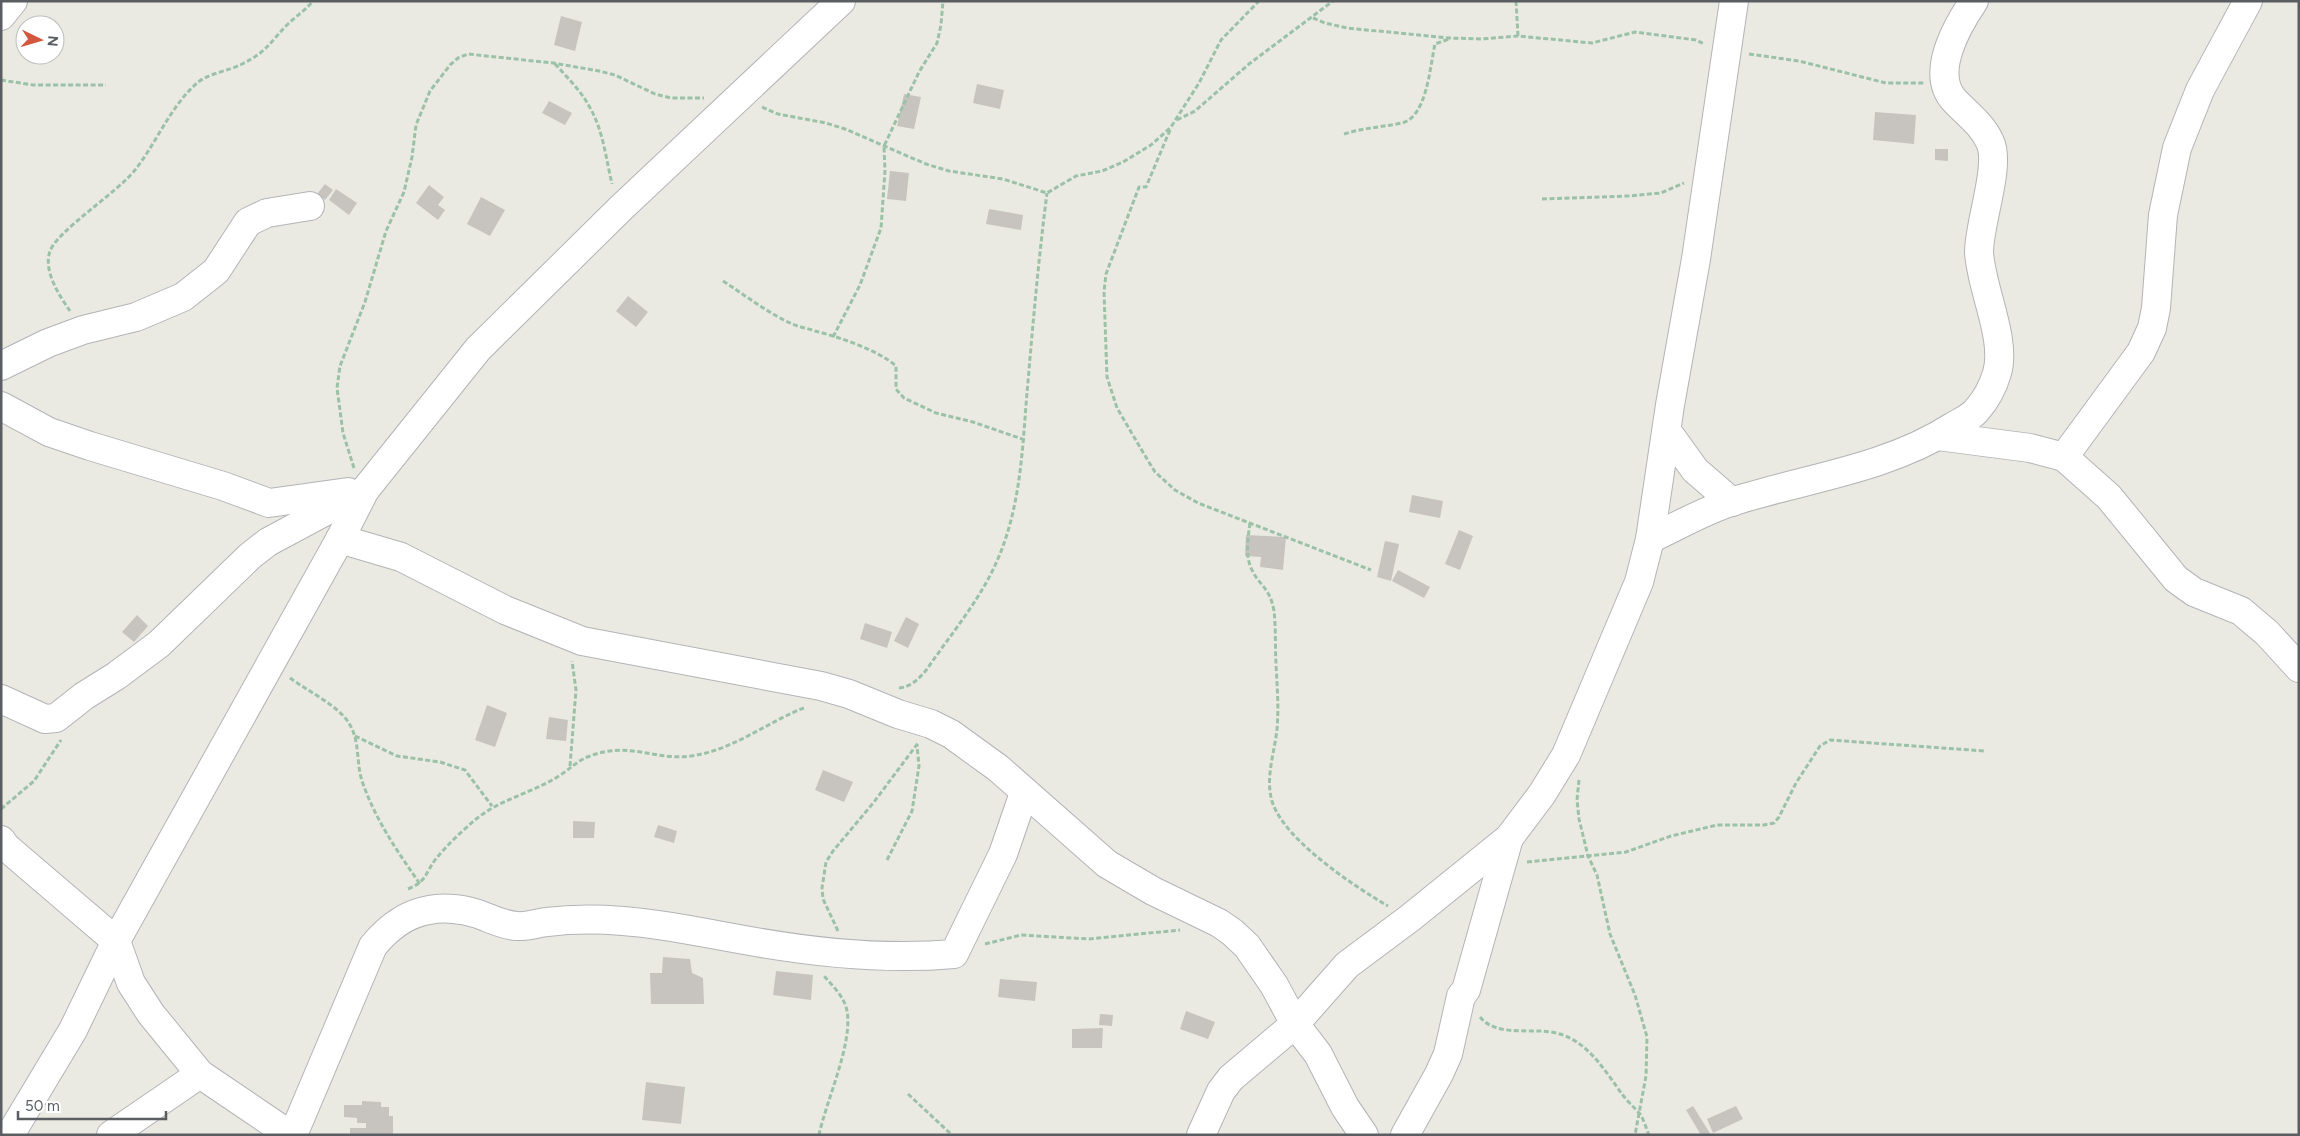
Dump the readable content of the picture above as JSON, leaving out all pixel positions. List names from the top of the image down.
{
  "scale_bar": "50 m",
  "north": "right"
}
